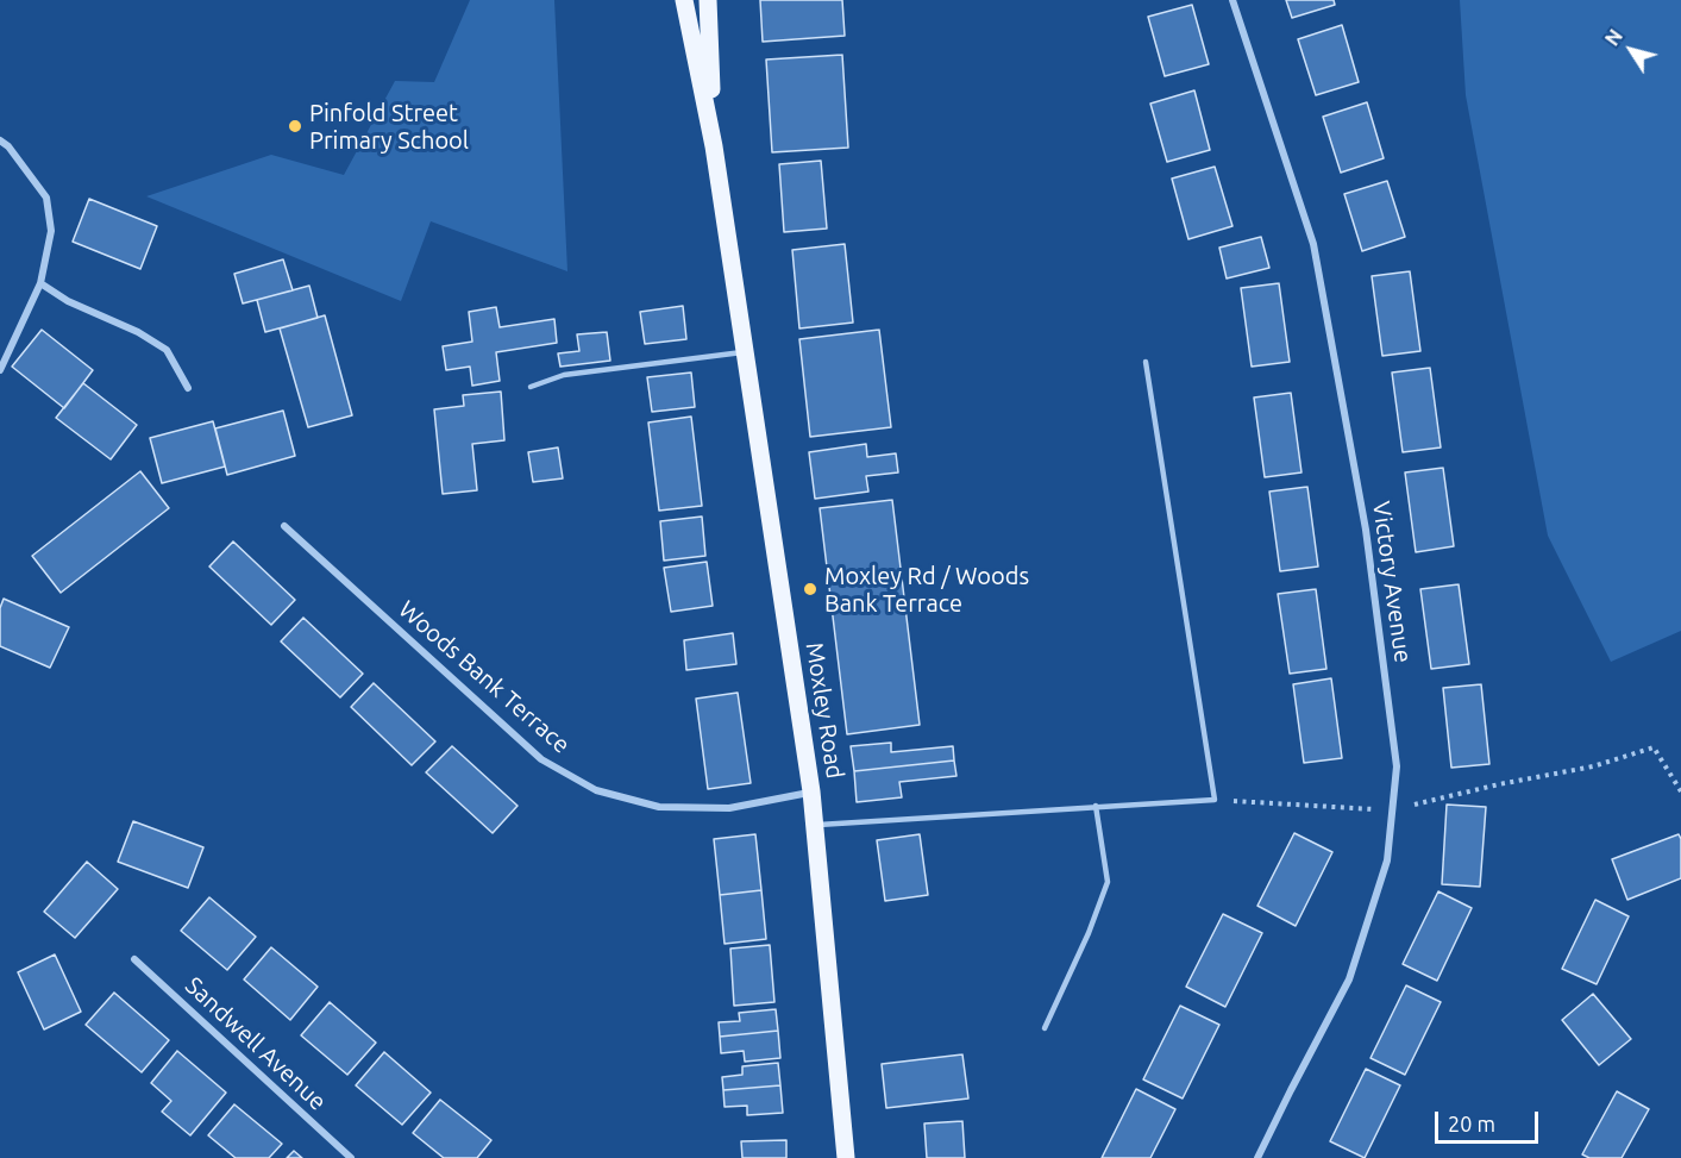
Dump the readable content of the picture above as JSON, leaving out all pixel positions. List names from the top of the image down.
{
  "streets": {
    "main road": ["Moxley Road"],
    "street": ["Victory Avenue", "Woods Bank Terrace", "Sandwell Avenue"]
  },
  "crossings": [
    ["Woods Bank Terrace", "Moxley Road"]
  ],
  "places": ["Pinfold Street Primary School", "Moxley Rd / Woods Bank Terrace"],
  "scale_bar": "20 m",
  "north": "top left"
}
